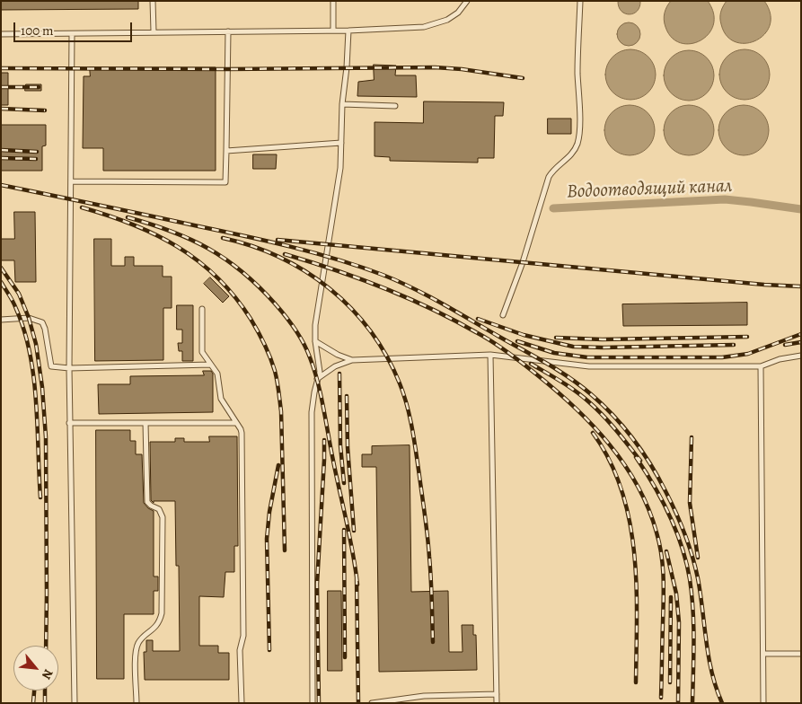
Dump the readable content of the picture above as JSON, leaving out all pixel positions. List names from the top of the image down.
{
  "water": ["Водоотводящий канал"],
  "scale_bar": "100 m",
  "north": "bottom right"
}
